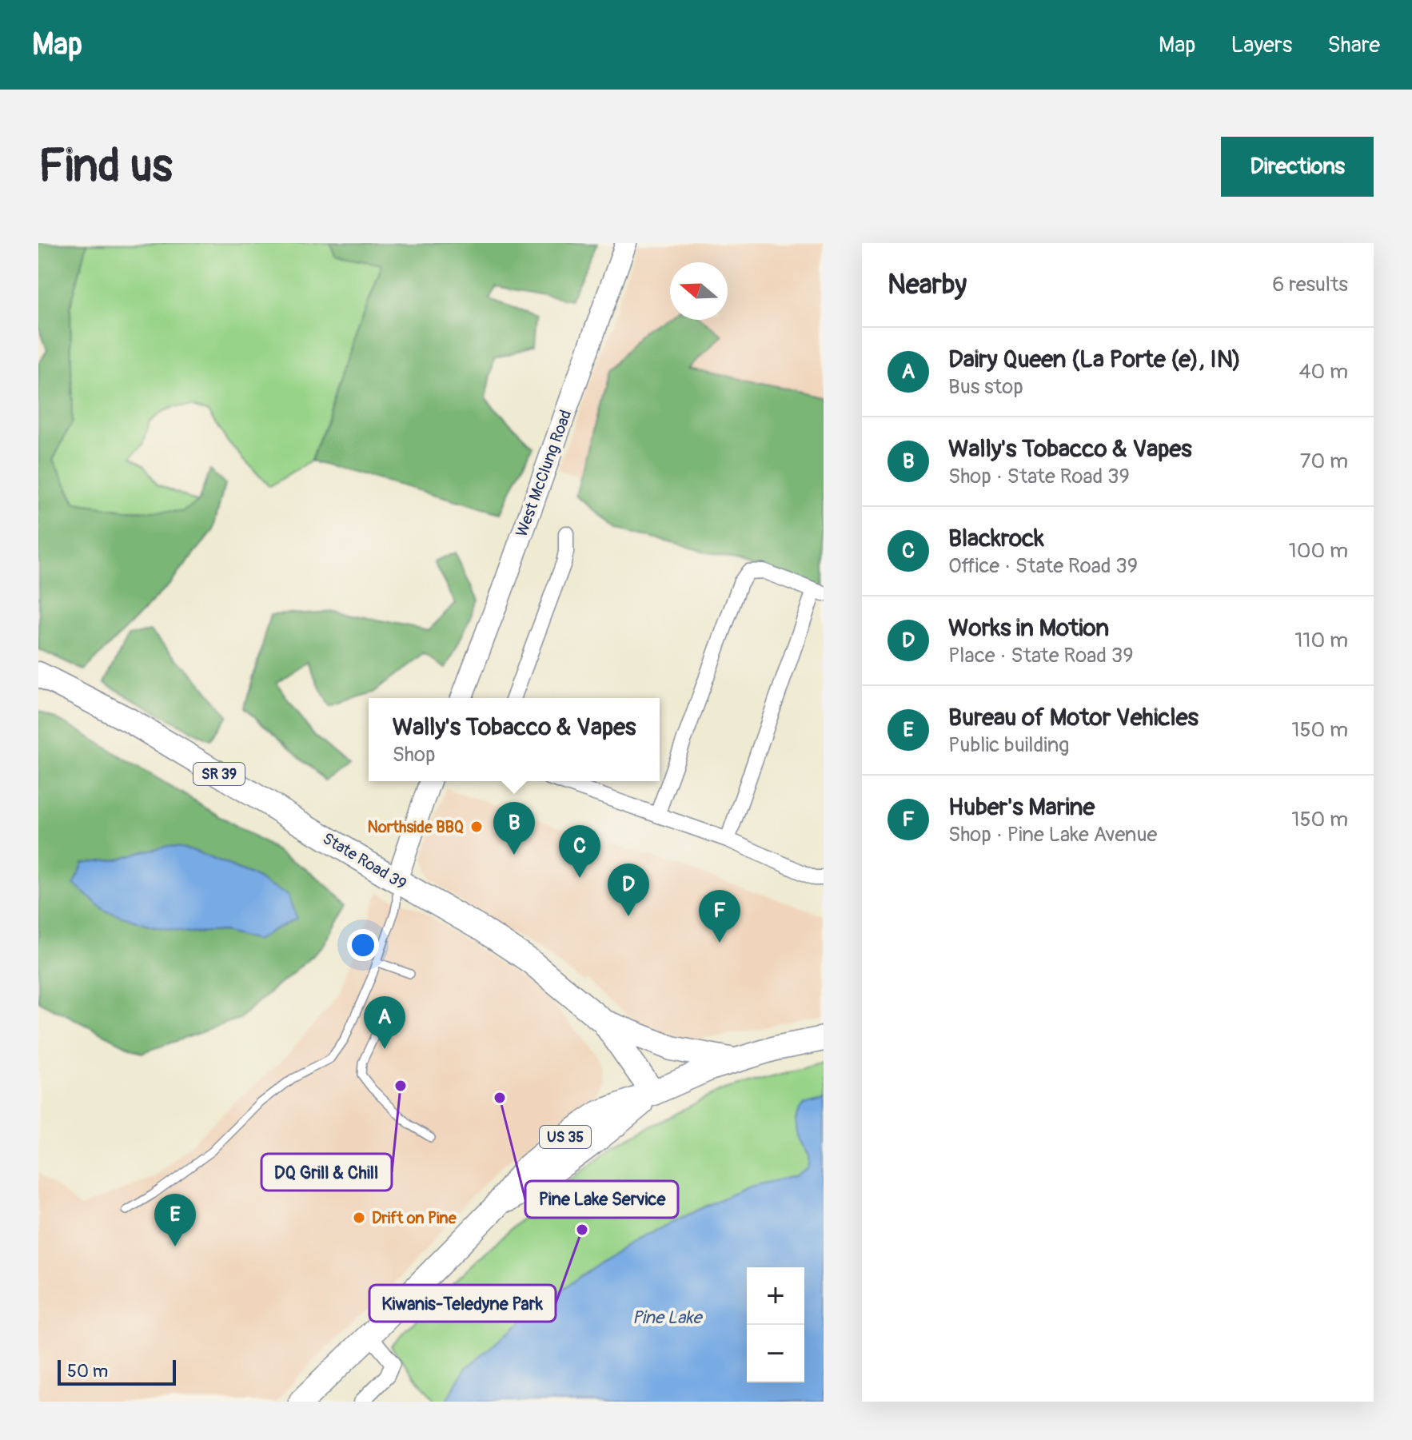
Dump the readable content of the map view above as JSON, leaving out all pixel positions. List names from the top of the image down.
{
  "streets": {
    "main road": ["SR 39", "State Road 39", "US 35"],
    "street": ["West McClung Road"]
  },
  "crossings": [
    ["State Road 39", "US 35"]
  ],
  "water": ["Pine Lake"],
  "places": [
    "Northside BBQ",
    "DQ Grill & Chill",
    "Pine Lake Service",
    "Drift on Pine",
    "Kiwanis-Teledyne Park"
  ],
  "scale_bar": "50 m",
  "north": "left",
  "page": {
    "header": "Map",
    "nav": ["Map", "Layers", "Share"],
    "buttons": "Directions",
    "title": "Find us",
    "heading": ["Nearby", "6 results"],
    "list": [
      {
        "mark": "A",
        "name": "Dairy Queen (La Porte (e), IN)",
        "note": "Bus stop",
        "value": "40 m"
      },
      {
        "mark": "B",
        "name": "Wally's Tobacco & Vapes",
        "note": "Shop · State Road 39",
        "value": "70 m"
      },
      {
        "mark": "C",
        "name": "Blackrock",
        "note": "Office · State Road 39",
        "value": "100 m"
      },
      {
        "mark": "D",
        "name": "Works in Motion",
        "note": "Place · State Road 39",
        "value": "110 m"
      },
      {
        "mark": "E",
        "name": "Bureau of Motor Vehicles",
        "note": "Public building",
        "value": "150 m"
      },
      {
        "mark": "F",
        "name": "Huber's Marine",
        "note": "Shop · Pine Lake Avenue",
        "value": "150 m"
      }
    ],
    "popup": ["Wally's Tobacco & Vapes", "Shop"],
    "pins": [
      "B",
      "C",
      "D",
      "F",
      "A",
      "E"
    ],
    "map_buttons": ["+", "−"],
    "scale": "50 m"
  }
}
